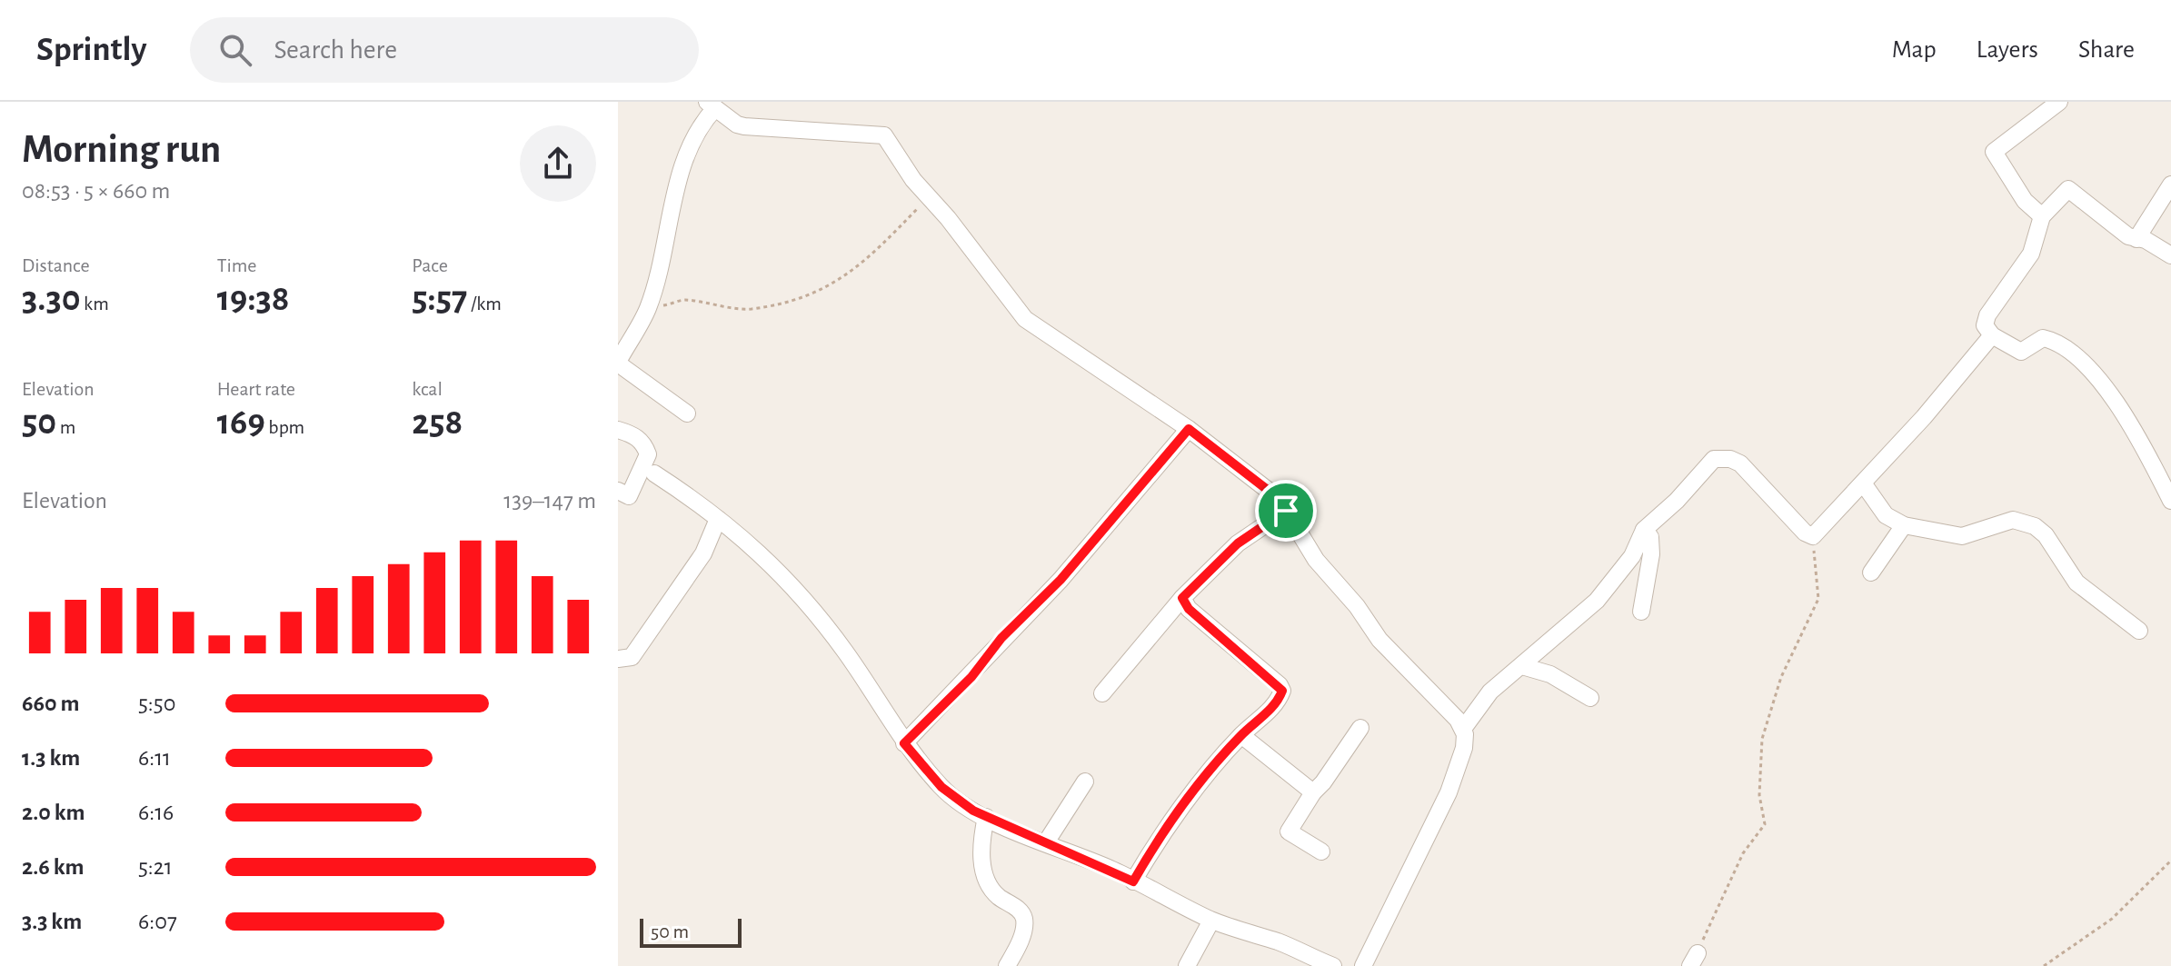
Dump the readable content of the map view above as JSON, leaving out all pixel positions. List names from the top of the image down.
{
  "scale_bar": "50 m",
  "page": {
    "header": "Sprintly",
    "search": "Search here",
    "nav": ["Map", "Layers", "Share"],
    "heading": ["Morning run", "08:53 · 5 × 660 m"],
    "stats": [
      ["Distance", "3.30 km"],
      ["Time", "19:38"],
      ["Pace", "5:57 /km"],
      ["Elevation", "50 m"],
      ["Heart rate", "169 bpm"],
      ["kcal", "258"]
    ],
    "chart": ["Elevation", "139–147 m"],
    "list": [
      {
        "name": "660 m",
        "note": "5:50"
      },
      {
        "name": "1.3 km",
        "note": "6:11"
      },
      {
        "name": "2.0 km",
        "note": "6:16"
      },
      {
        "name": "2.6 km",
        "note": "5:21"
      },
      {
        "name": "3.3 km",
        "note": "6:07"
      }
    ],
    "scale": "50 m"
  }
}
